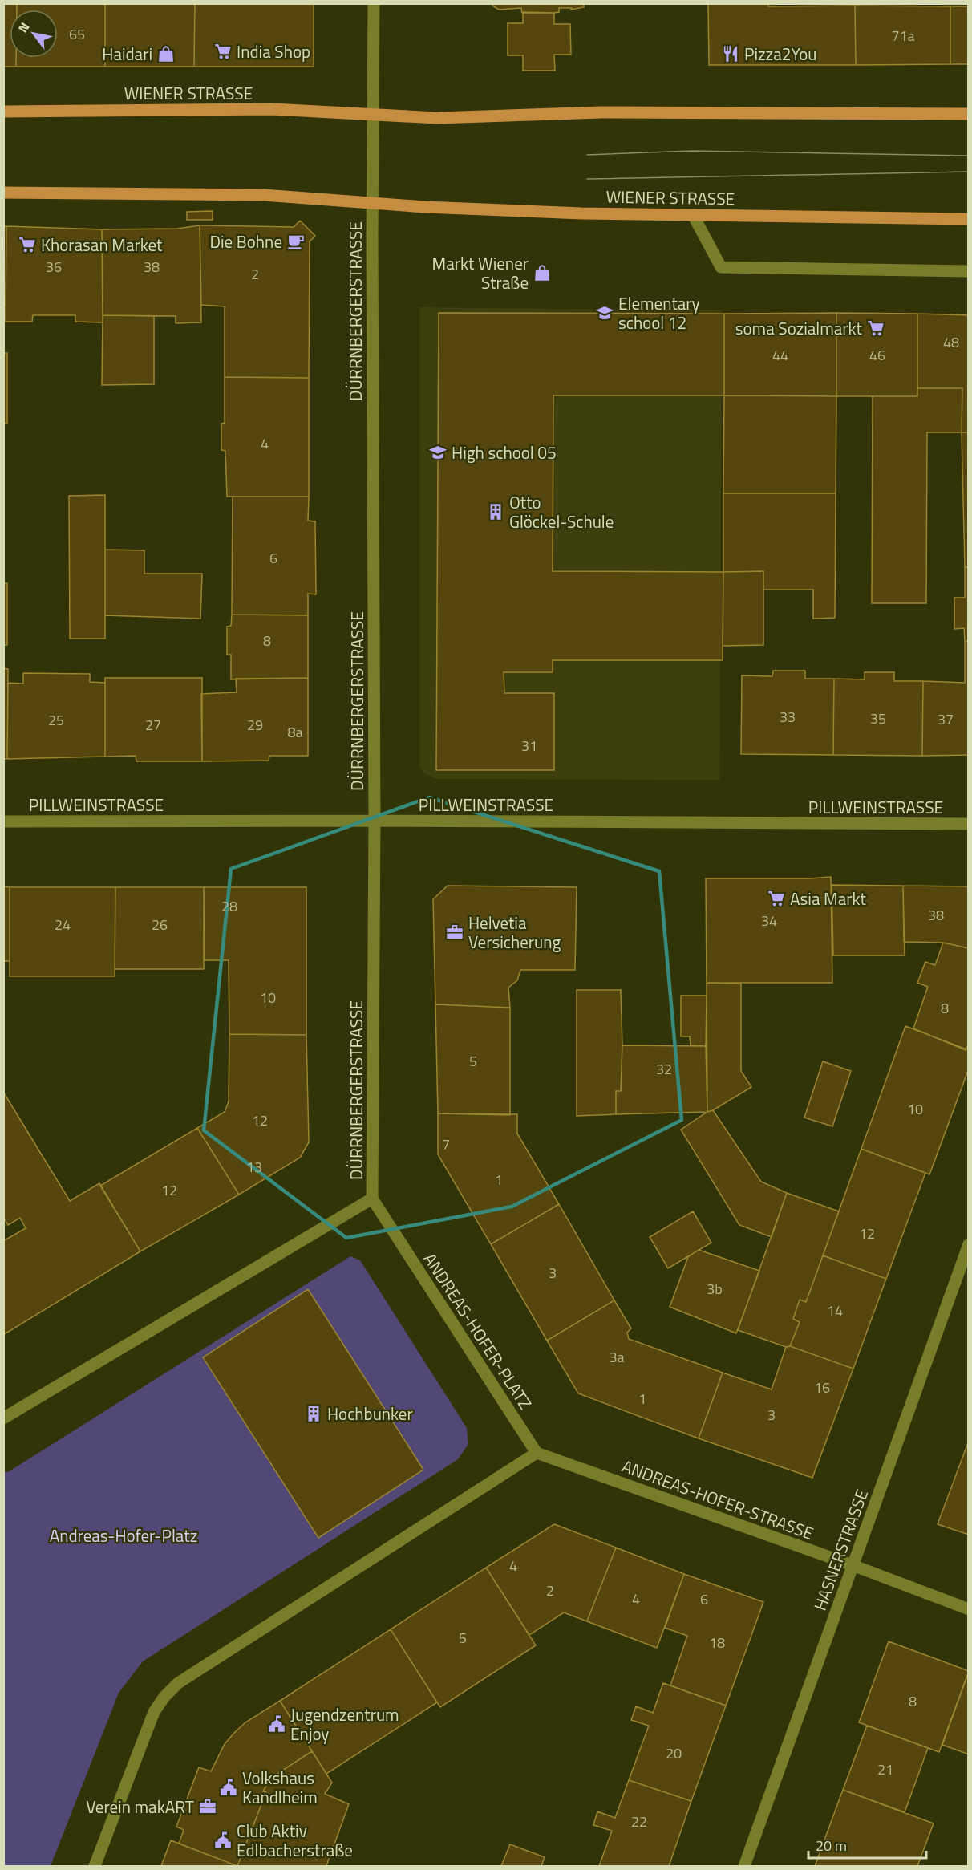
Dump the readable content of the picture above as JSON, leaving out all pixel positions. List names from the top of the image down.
{
  "streets": {
    "main road": ["WIENER STRASSE"],
    "street": [
      "DÜRRNBERGERSTRASSE",
      "PILLWEINSTRASSE",
      "ANDREAS-HOFER-PLATZ",
      "ANDREAS-HOFER-STRASSE",
      "HASNERSTRASSE"
    ]
  },
  "crossings": [
    ["WIENER STRASSE", "DÜRRNBERGERSTRASSE"],
    ["DÜRRNBERGERSTRASSE", "PILLWEINSTRASSE"],
    ["DÜRRNBERGERSTRASSE", "ANDREAS-HOFER-PLATZ"],
    ["ANDREAS-HOFER-PLATZ", "ANDREAS-HOFER-STRASSE"],
    ["ANDREAS-HOFER-STRASSE", "HASNERSTRASSE"]
  ],
  "parks": ["Andreas-Hofer-Platz"],
  "places": {
    "supermarket": [
      "India Shop",
      "Khorasan Market",
      "soma Sozialmarkt",
      "Asia Markt"
    ],
    "shop": ["Haidari", "Markt Wiener Straße"],
    "restaurant": ["Pizza2You"],
    "cafe": ["Die Bohne"],
    "school or university": ["Elementary school 12", "High school 05"],
    "building": ["Otto Glöckel-Schule", "Hochbunker"],
    "office": ["Helvetia Versicherung", "Verein makART"],
    "public building": ["Jugendzentrum Enjoy", "Volkshaus Kandlheim", "Club Aktiv Edlbacherstraße"]
  },
  "house_numbers": [
    "65",
    "71a",
    "36",
    "38",
    "2",
    "48",
    "44",
    "46",
    "4",
    "6",
    "8",
    "33",
    "35",
    "37",
    "25",
    "27",
    "29",
    "8a",
    "31",
    "28",
    "38",
    "34",
    "24",
    "26",
    "10",
    "8",
    "5",
    "32",
    "10",
    "12",
    "7",
    "13",
    "1",
    "12",
    "12",
    "3",
    "3b",
    "14",
    "3a",
    "16",
    "1",
    "3",
    "4",
    "2",
    "4",
    "6",
    "5",
    "18",
    "8",
    "20",
    "21",
    "22"
  ],
  "scale_bar": "20 m",
  "north": "top left"
}
